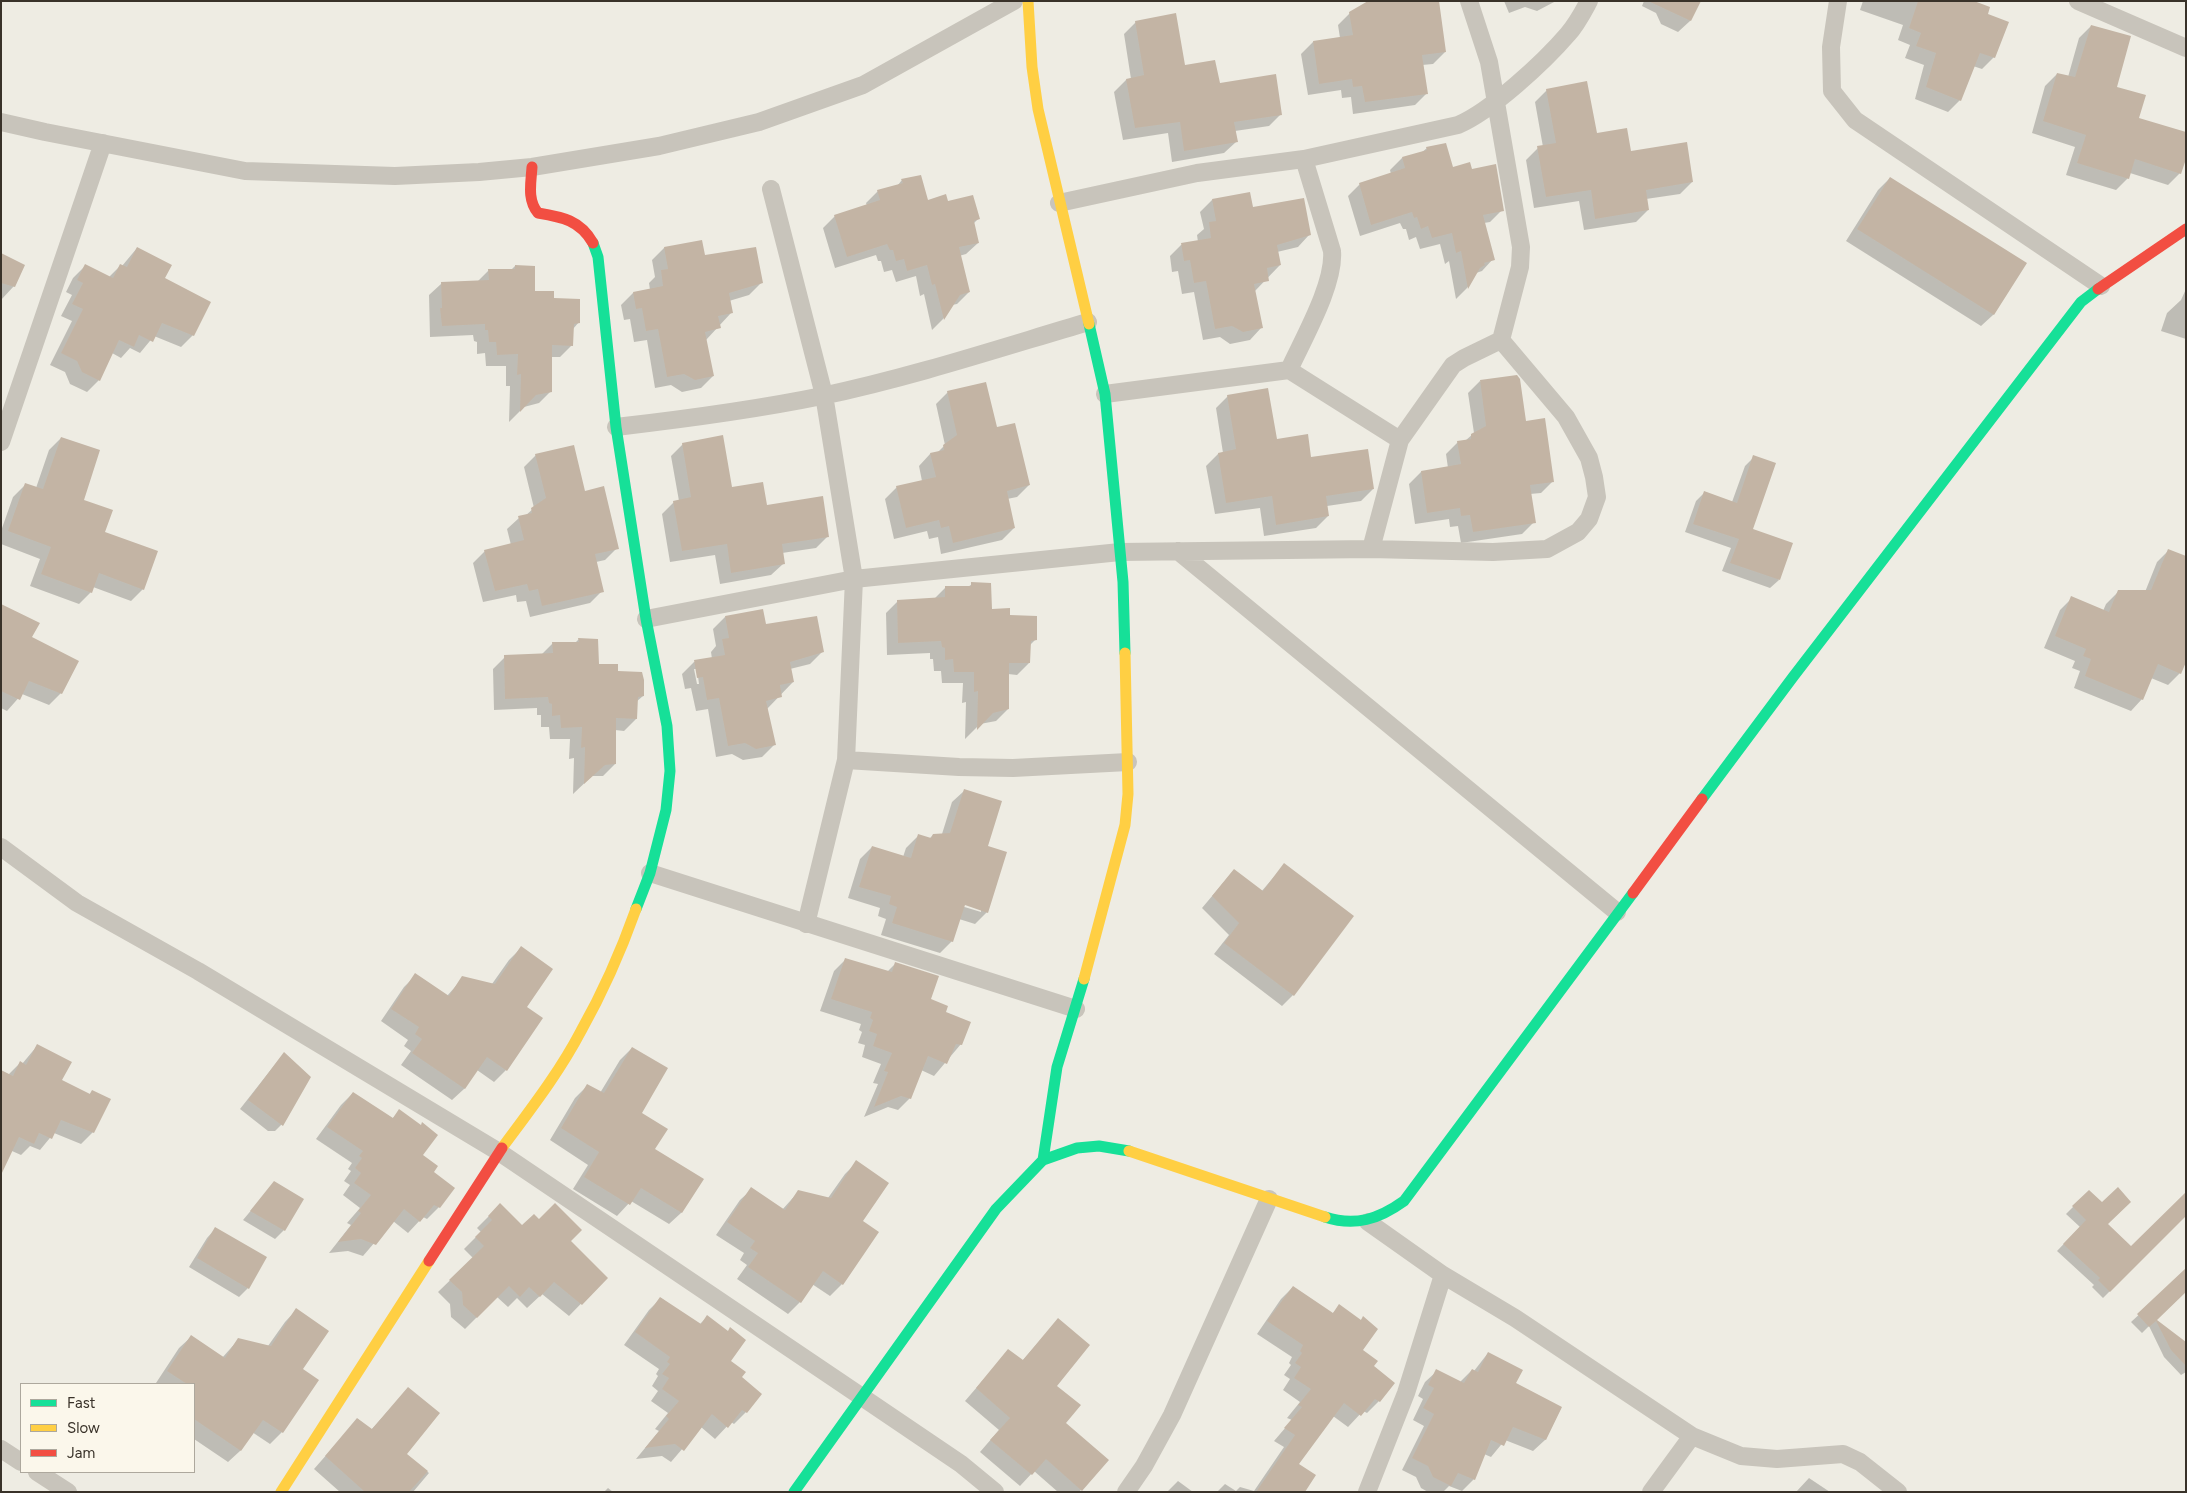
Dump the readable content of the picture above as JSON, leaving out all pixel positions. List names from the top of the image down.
{
  "legend": ["Fast", "Slow", "Jam"]
}
